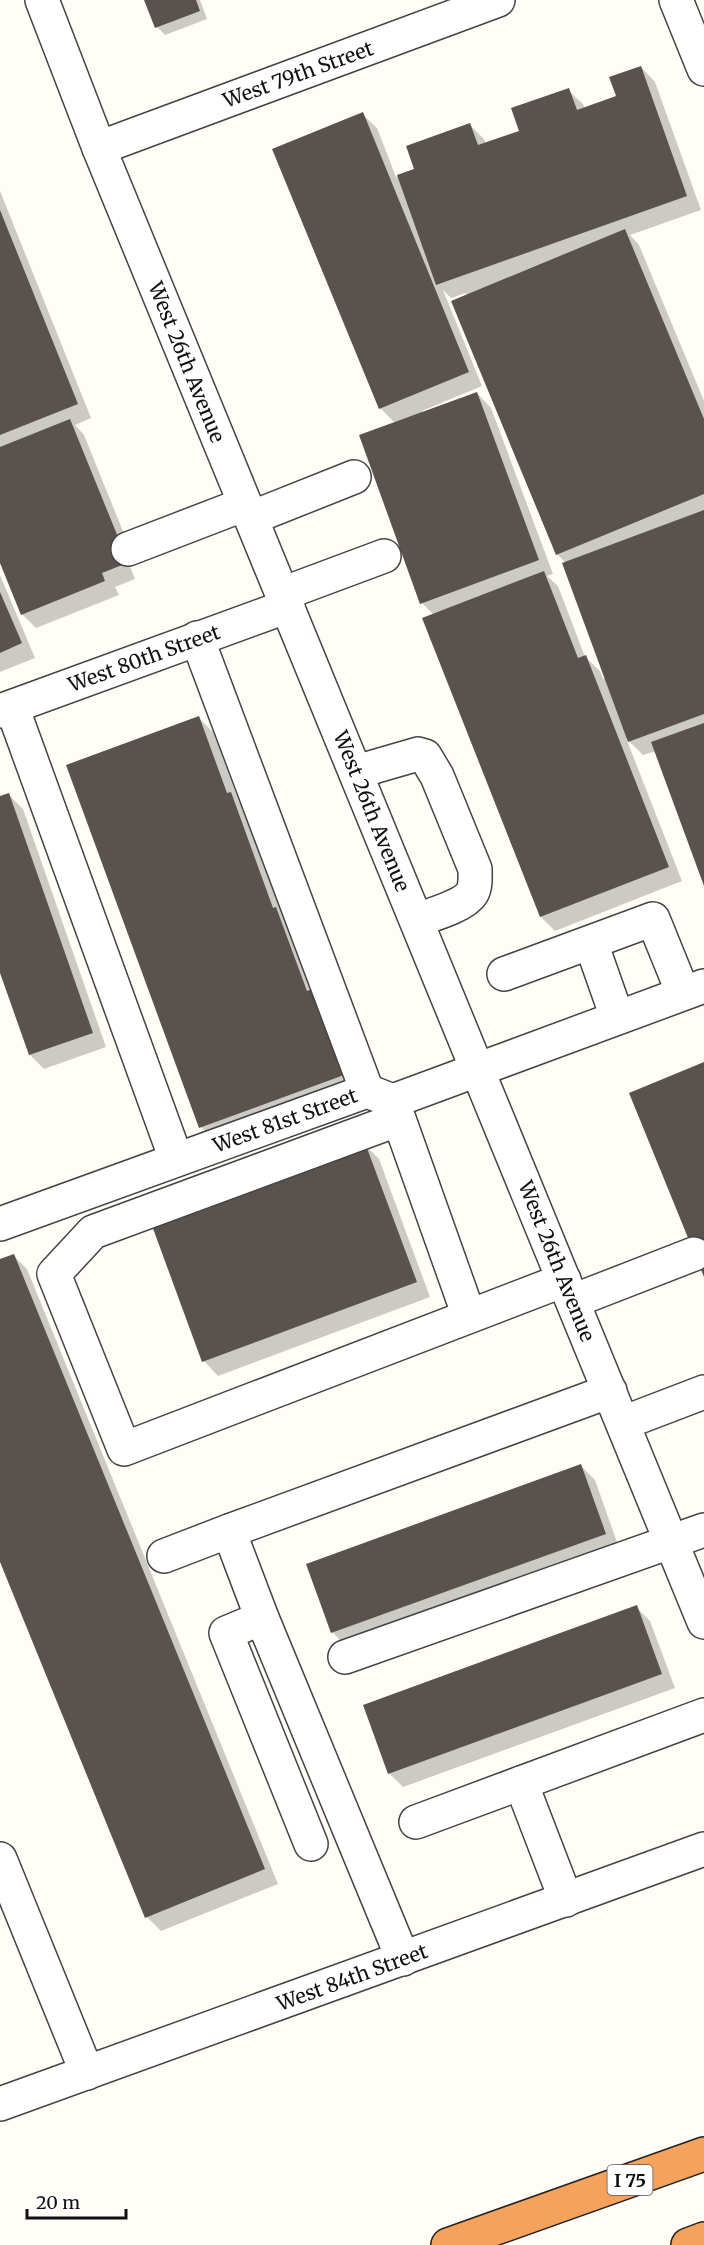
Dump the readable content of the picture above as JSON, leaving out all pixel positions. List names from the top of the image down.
{
  "streets": {
    "highway": ["I 75"],
    "street": [
      "West 79th Street",
      "West 26th Avenue",
      "West 80th Street",
      "West 81st Street",
      "West 84th Street"
    ]
  },
  "crossings": [
    ["West 79th Street", "West 26th Avenue"],
    ["West 26th Avenue", "West 80th Street"],
    ["West 26th Avenue", "West 81st Street"]
  ],
  "scale_bar": "20 m"
}
